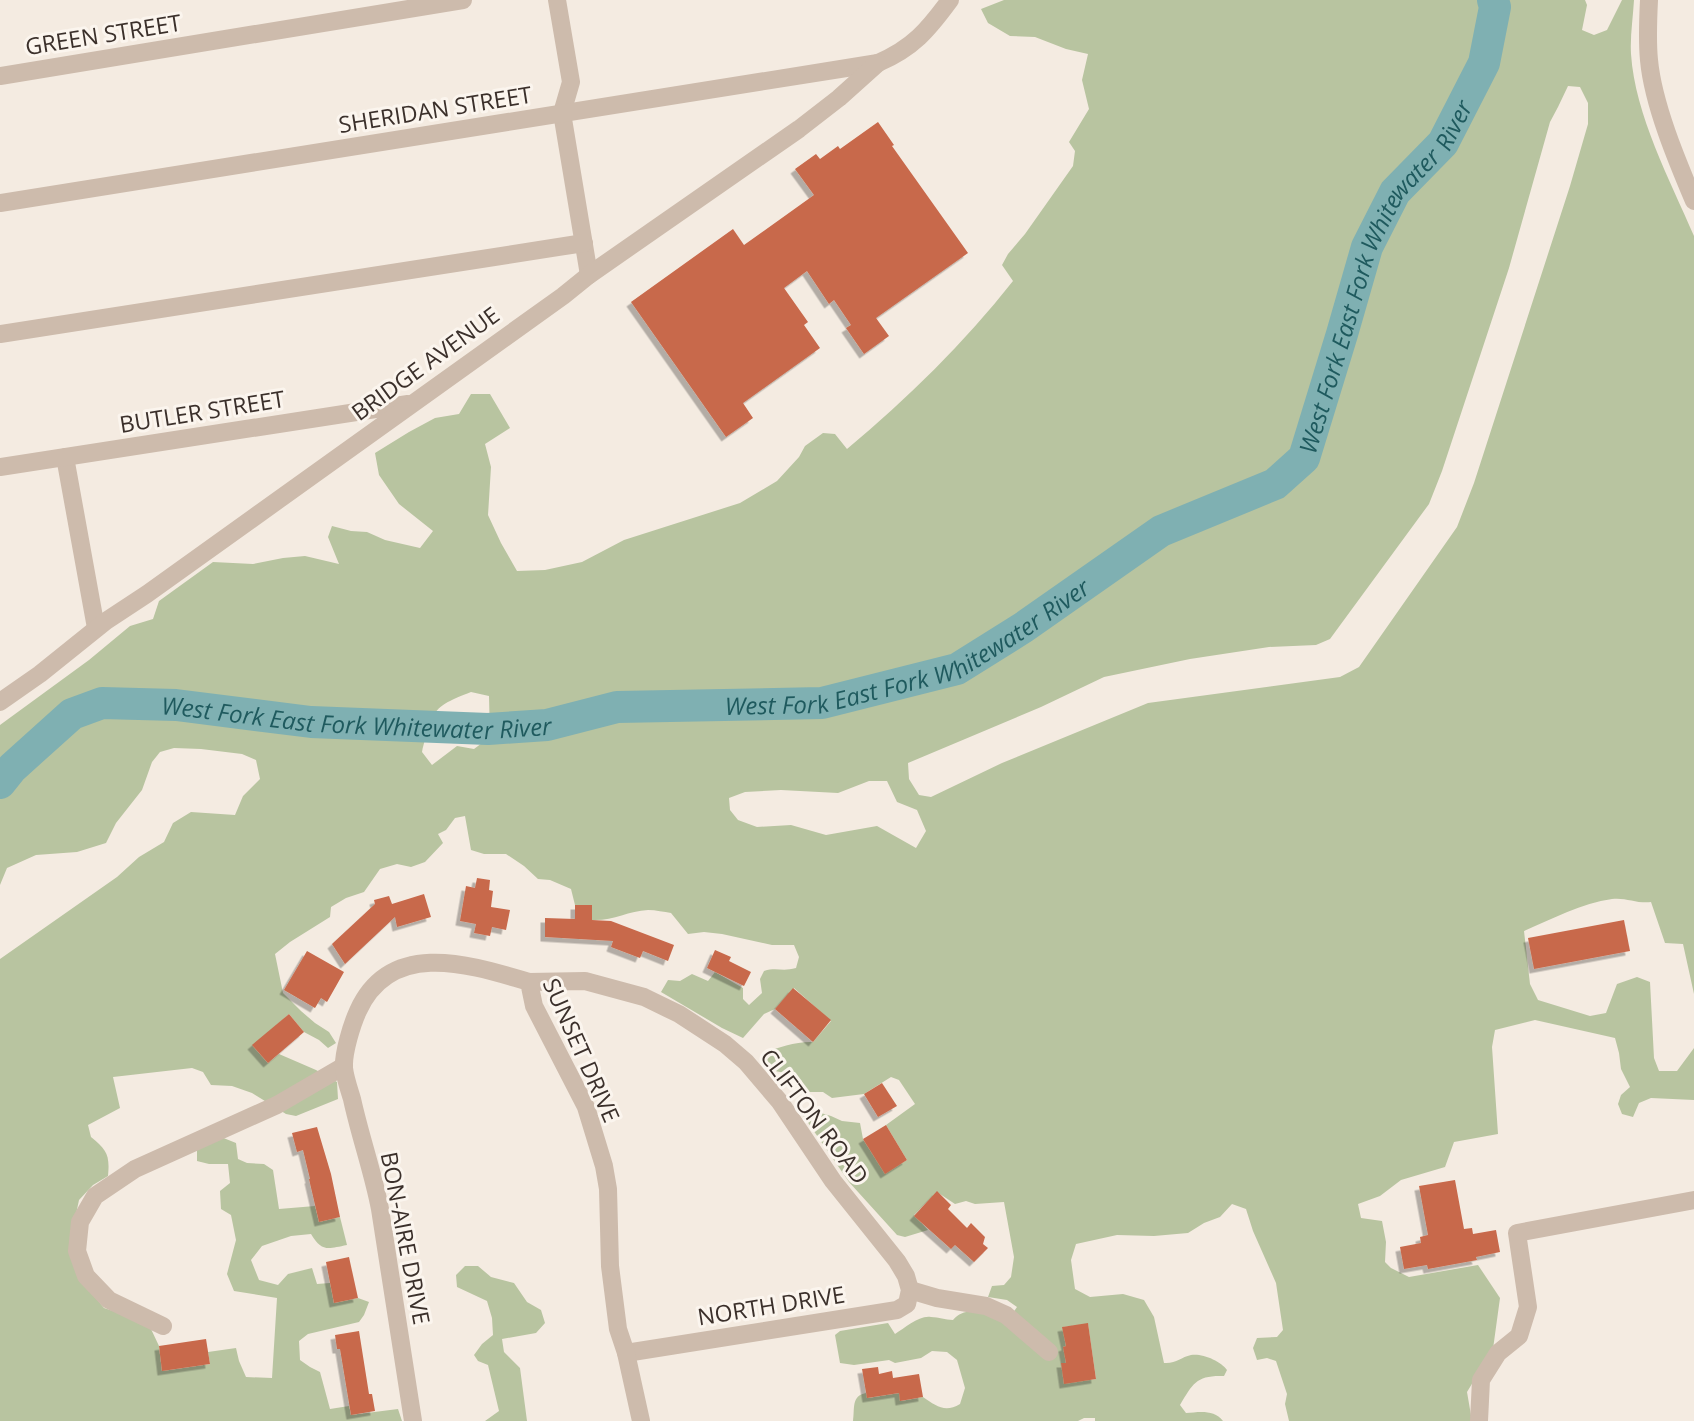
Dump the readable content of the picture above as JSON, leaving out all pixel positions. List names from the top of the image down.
{
  "streets": {
    "street": [
      "GREEN STREET",
      "SHERIDAN STREET",
      "BRIDGE AVENUE",
      "BUTLER STREET",
      "SUNSET DRIVE",
      "CLIFTON ROAD",
      "BON-AIRE DRIVE",
      "NORTH DRIVE"
    ]
  },
  "crossings": [
    ["SHERIDAN STREET", "BRIDGE AVENUE"],
    ["BRIDGE AVENUE", "BUTLER STREET"],
    ["SUNSET DRIVE", "CLIFTON ROAD"],
    ["SUNSET DRIVE", "BON-AIRE DRIVE"],
    ["SUNSET DRIVE", "NORTH DRIVE"],
    ["CLIFTON ROAD", "NORTH DRIVE"]
  ],
  "water": ["West Fork East Fork Whitewater River"]
}
